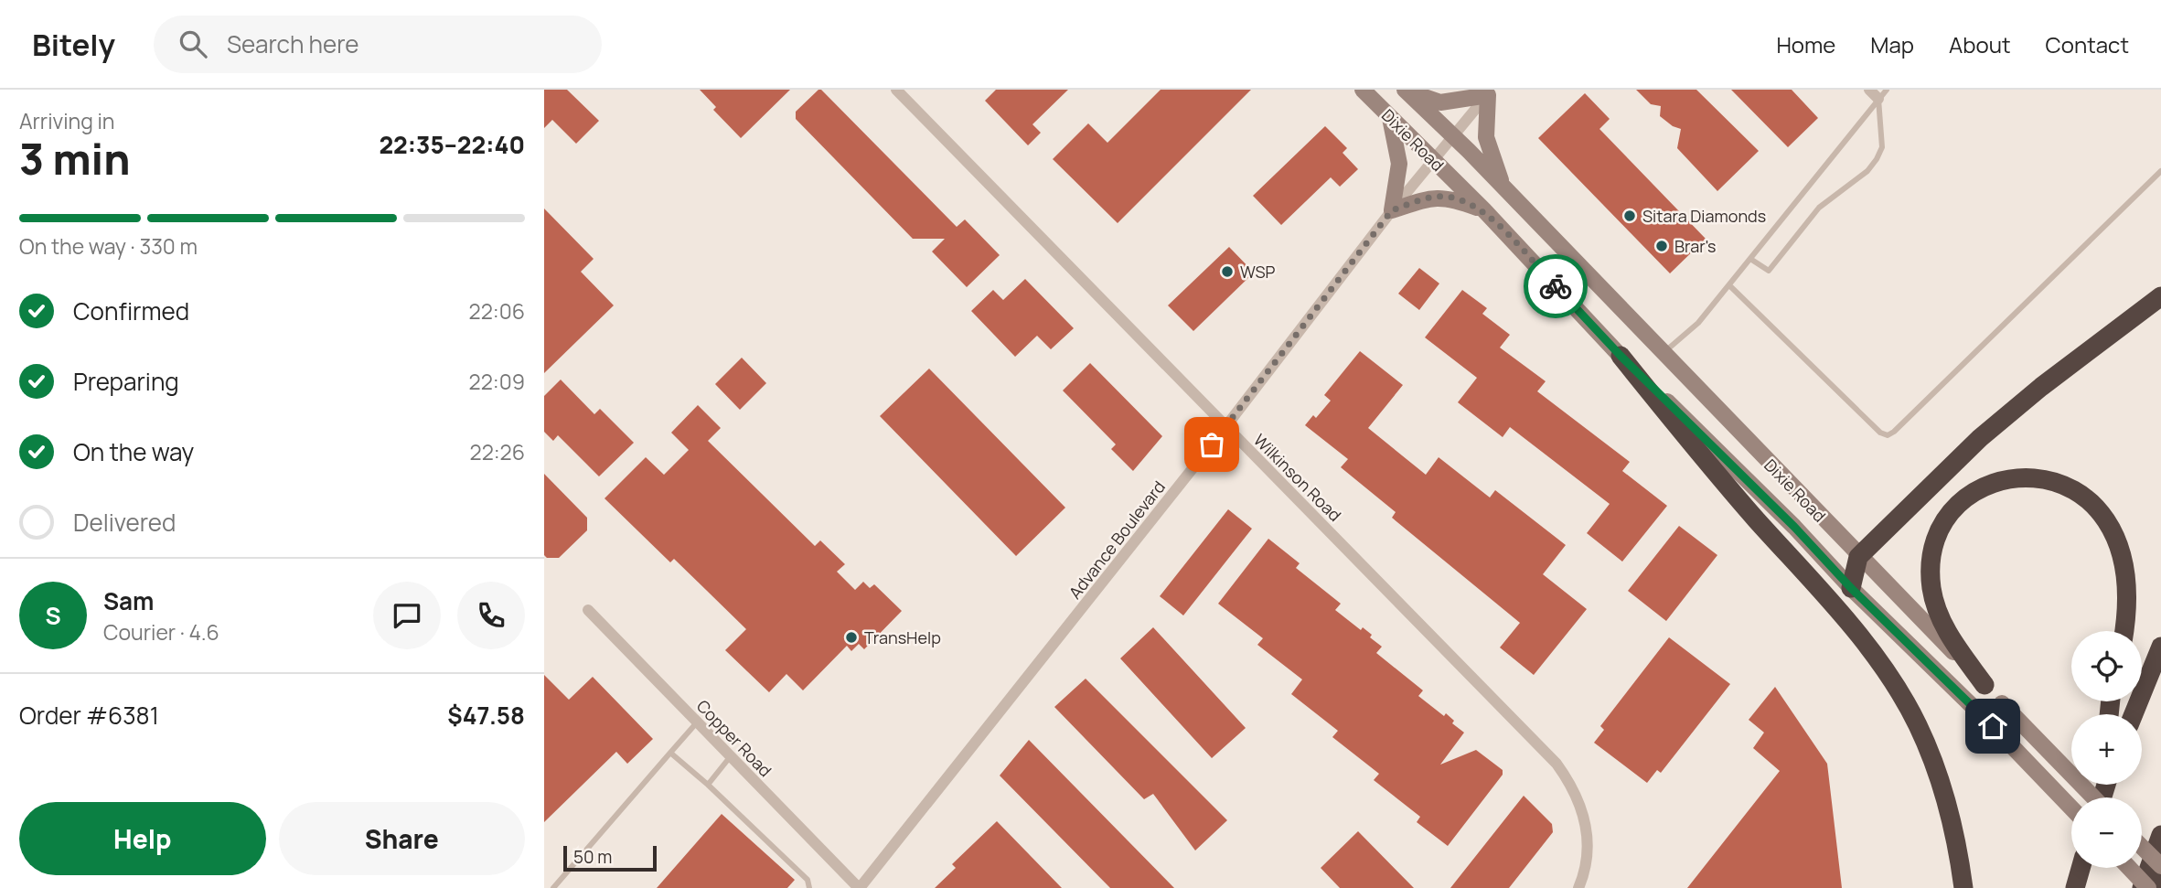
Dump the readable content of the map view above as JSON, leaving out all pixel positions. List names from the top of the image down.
{
  "streets": {
    "main road": ["Dixie Road"],
    "street": ["Wilkinson Road", "Advance Boulevard", "Copper Road"]
  },
  "crossings": [
    ["Dixie Road", "Advance Boulevard"],
    ["Wilkinson Road", "Advance Boulevard"],
    ["Advance Boulevard", "Copper Road"]
  ],
  "places": [
    "Sitara Diamonds",
    "Brar's",
    "WSP",
    "TransHelp"
  ],
  "scale_bar": "50 m",
  "page": {
    "header": "Bitely",
    "search": "Search here",
    "nav": [
      "Home",
      "Map",
      "About",
      "Contact"
    ],
    "heading": ["3 min", "Arriving in", "22:35–22:40"],
    "panel": [
      "Sam",
      "Courier · 4.6",
      "Order #6381",
      "$47.58"
    ],
    "bar": "On the way · 330 m",
    "list": [
      ["Confirmed", "22:06"],
      ["Preparing", "22:09"],
      ["On the way", "22:26"],
      "Delivered"
    ],
    "round": "S",
    "map_buttons": ["+", "−"],
    "buttons": ["Help", "Share"],
    "scale": "50 m"
  }
}
